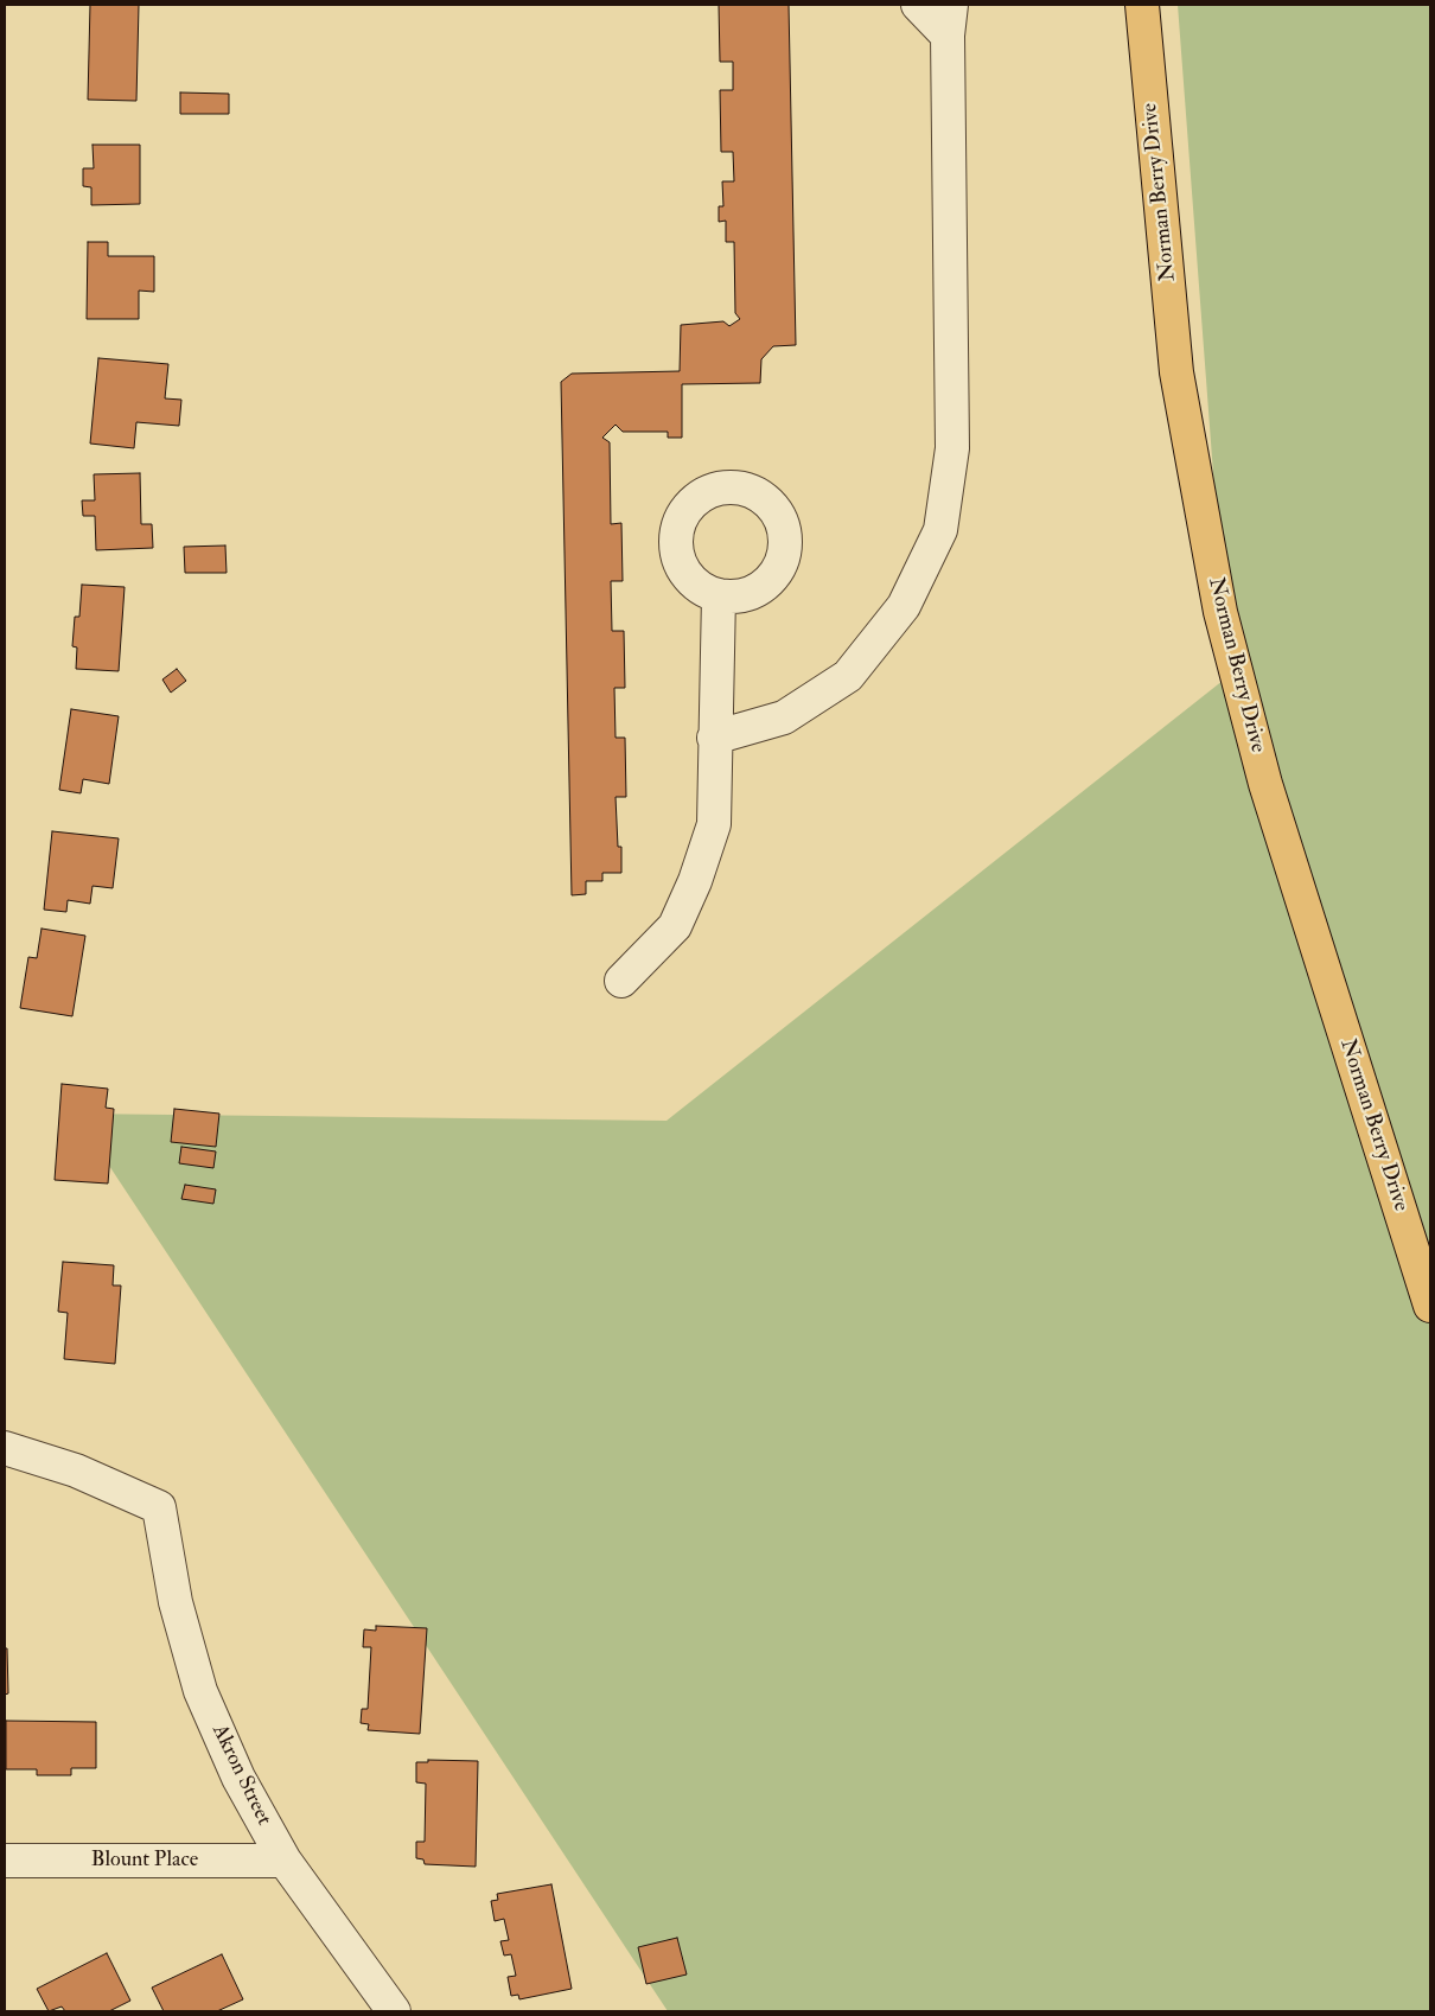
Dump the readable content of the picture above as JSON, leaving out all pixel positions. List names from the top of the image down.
{
  "streets": {
    "main road": ["Norman Berry Drive"],
    "street": ["Akron Street", "Blount Place"]
  },
  "crossings": [
    ["Akron Street", "Blount Place"]
  ]
}
